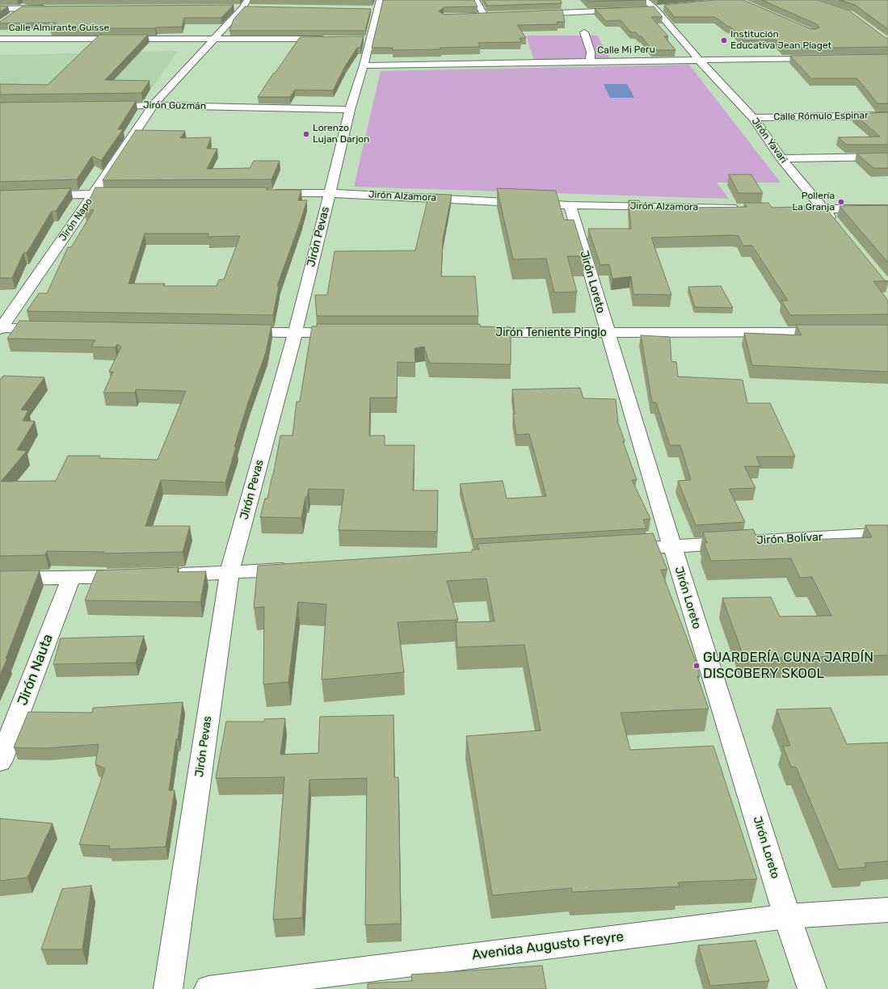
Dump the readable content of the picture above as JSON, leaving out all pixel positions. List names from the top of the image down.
{
  "streets": {
    "street": [
      "Calle Almirante Guisse",
      "Calle Mi Peru",
      "Jirón Guzmán",
      "Calle Rómulo Espinar",
      "Jirón Yavari",
      "Jirón Alzamora",
      "Jirón Napo",
      "Jirón Pevas",
      "Jirón Loreto",
      "Jirón Teniente Pinglo",
      "Jirón Bolívar",
      "Jirón Nauta",
      "Avenida Augusto Freyre"
    ]
  },
  "crossings": [
    ["Calle Almirante Guisse", "Jirón Napo"],
    ["Calle Mi Peru", "Jirón Yavari"],
    ["Calle Mi Peru", "Jirón Pevas"],
    ["Jirón Guzmán", "Jirón Napo"],
    ["Jirón Guzmán", "Jirón Pevas"],
    ["Calle Rómulo Espinar", "Jirón Yavari"],
    ["Jirón Alzamora", "Jirón Pevas"],
    ["Jirón Alzamora", "Jirón Loreto"],
    ["Jirón Loreto", "Jirón Teniente Pinglo"],
    ["Jirón Loreto", "Jirón Bolívar"],
    ["Jirón Loreto", "Avenida Augusto Freyre"]
  ],
  "places": [
    "Institución Educativa Jean Piaget",
    "Lorenzo Lujan Darjon",
    "Pollería La Granja",
    "GUARDERÍA CUNA JARDÍN DISCOBERY SKOOL"
  ]
}
